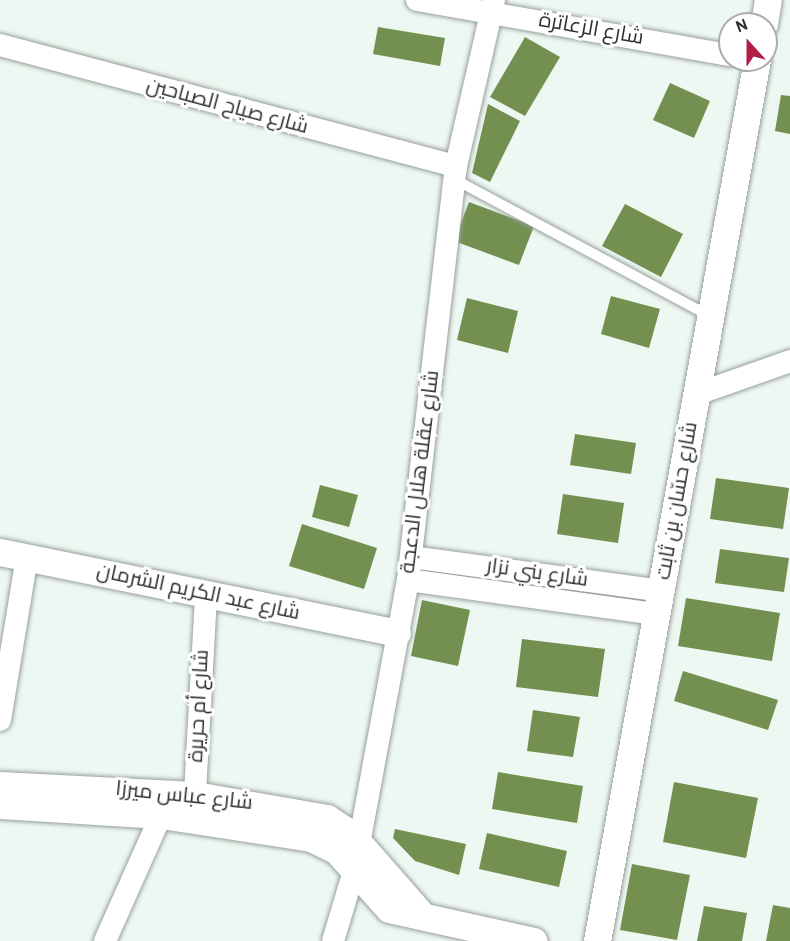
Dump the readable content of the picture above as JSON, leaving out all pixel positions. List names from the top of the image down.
{
  "streets": {
    "street": [
      "شارع الزعاترة",
      "شارع صياح الصباحين",
      "شارع عقلة هلال الدعجة",
      "شارع حسّان بن ثابت",
      "شارع بني نزار",
      "شارع عبد الكريم الشرمان",
      "شارع أم حريرة",
      "شارع عباس ميرزا"
    ]
  },
  "crossings": [
    ["شارع الزعاترة", "شارع عقلة هلال الدعجة"],
    ["شارع صياح الصباحين", "شارع عقلة هلال الدعجة"],
    ["شارع عقلة هلال الدعجة", "شارع بني نزار"],
    ["شارع عقلة هلال الدعجة", "شارع عبد الكريم الشرمان"],
    ["شارع عقلة هلال الدعجة", "شارع عباس ميرزا"],
    ["شارع حسّان بن ثابت", "شارع بني نزار"],
    ["شارع عبد الكريم الشرمان", "شارع أم حريرة"],
    ["شارع أم حريرة", "شارع عباس ميرزا"]
  ],
  "north": "top"
}
